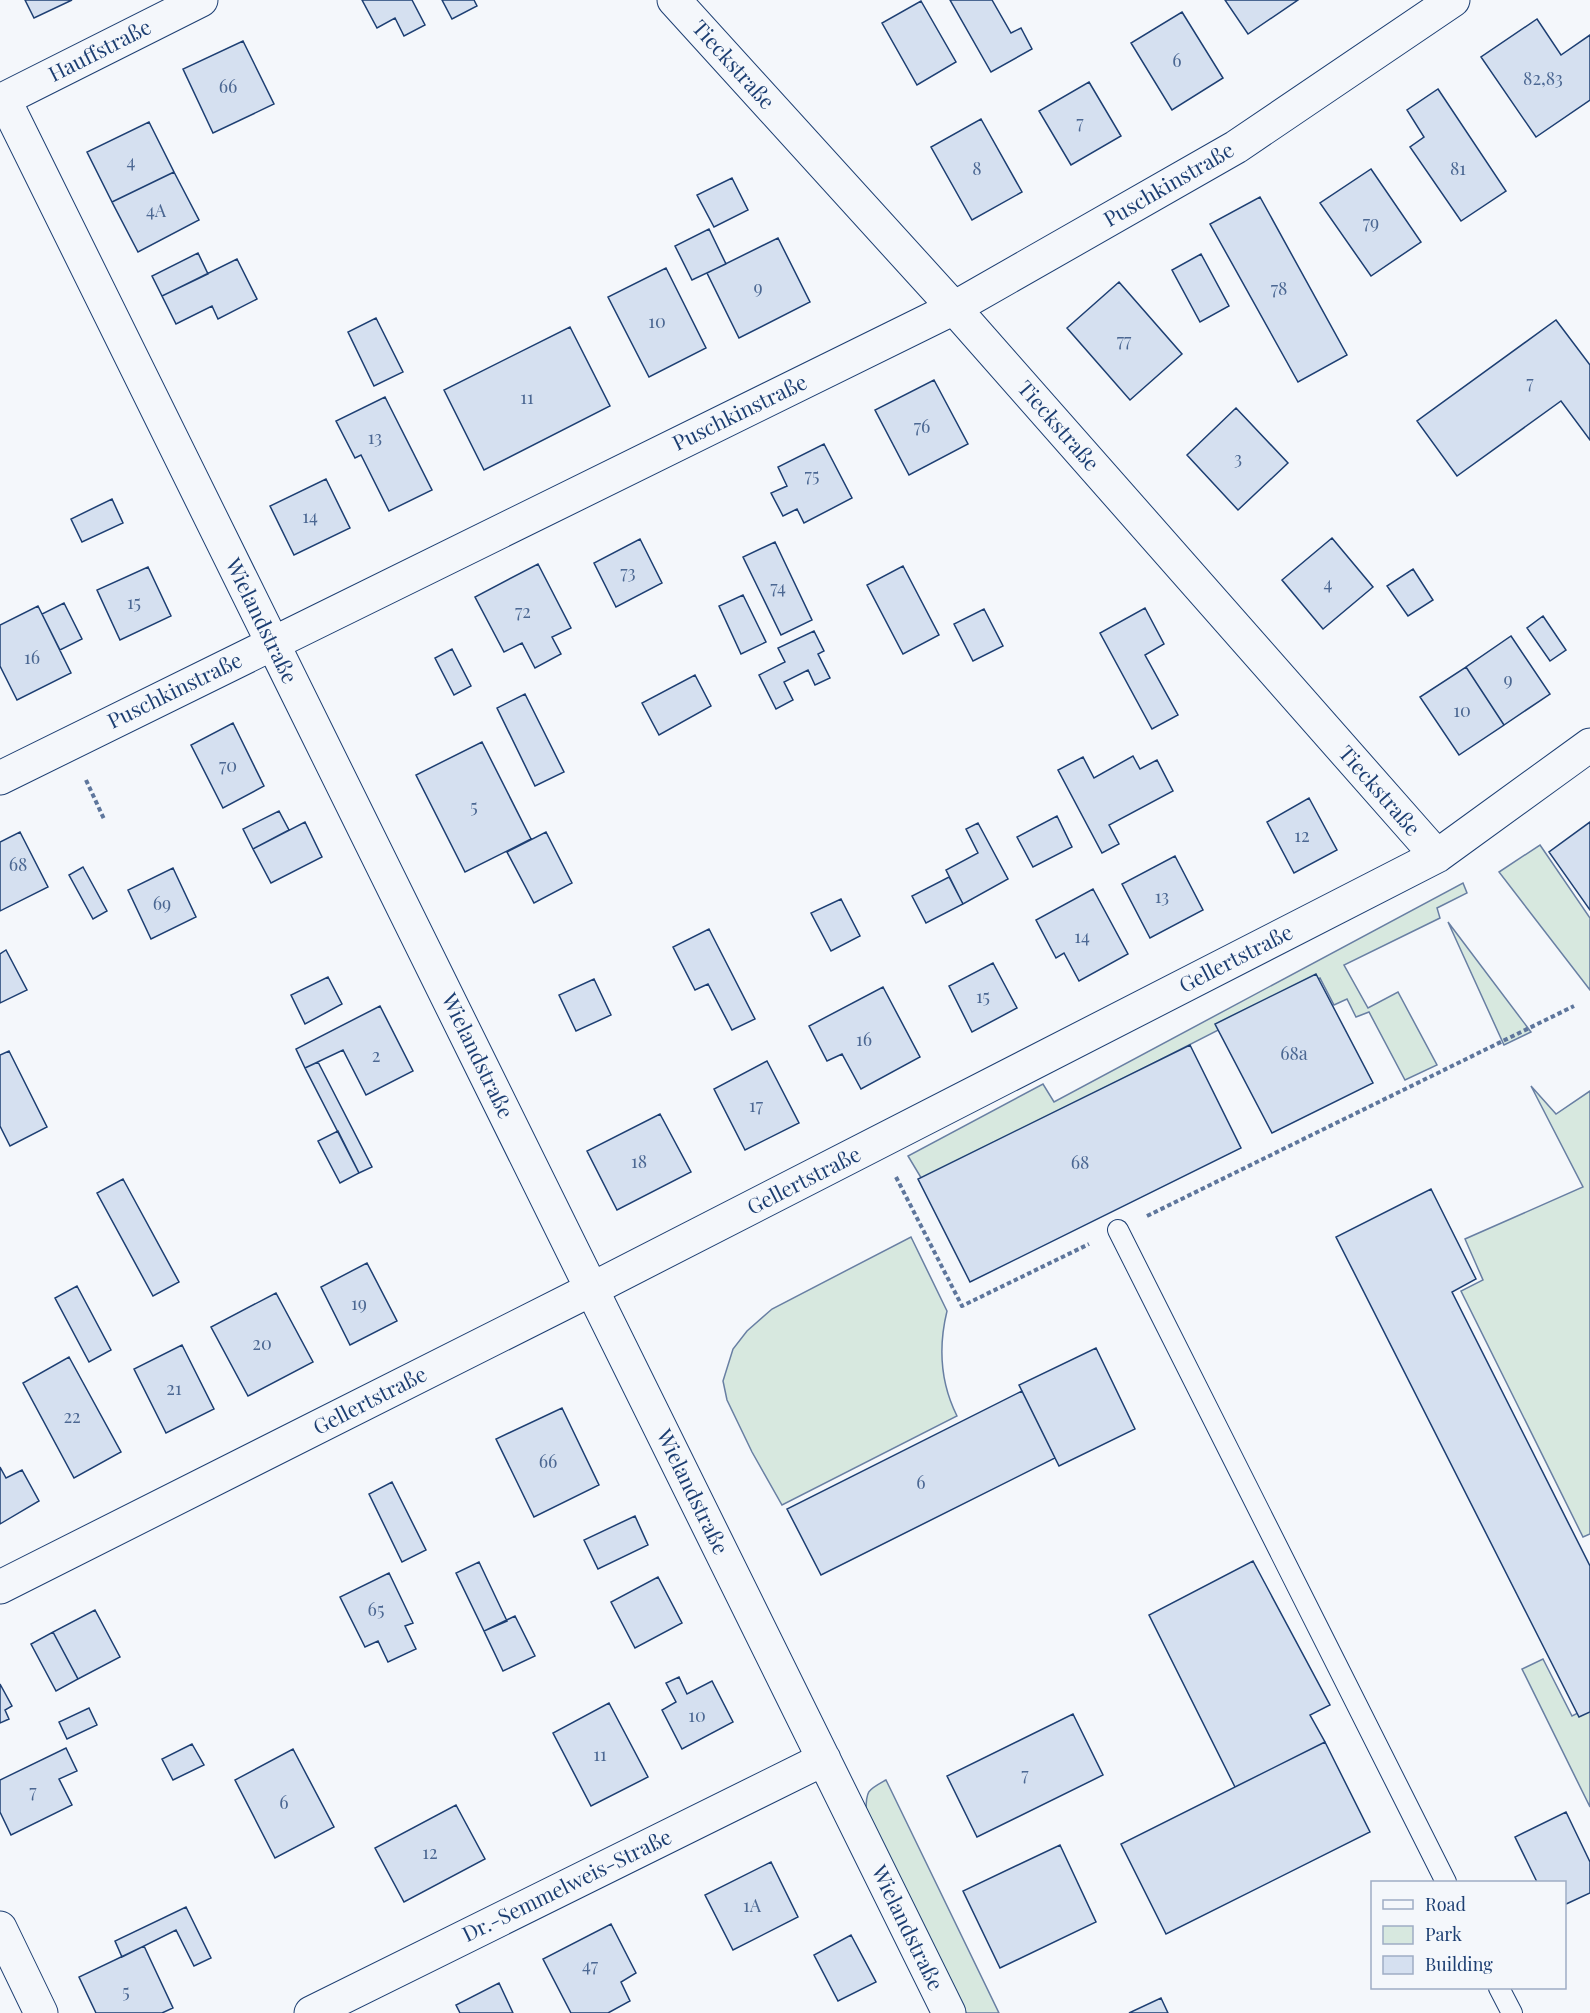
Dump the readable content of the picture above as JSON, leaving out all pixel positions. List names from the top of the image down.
{
  "streets": {
    "street": [
      "Hauffstraße",
      "Tieckstraße",
      "Puschkinstraße",
      "Wielandstraße",
      "Gellertstraße",
      "Dr.-Semmelweis-Straße"
    ]
  },
  "crossings": [
    ["Hauffstraße", "Wielandstraße"],
    ["Tieckstraße", "Puschkinstraße"],
    ["Tieckstraße", "Gellertstraße"],
    ["Puschkinstraße", "Wielandstraße"],
    ["Wielandstraße", "Gellertstraße"],
    ["Wielandstraße", "Dr.-Semmelweis-Straße"]
  ],
  "house_numbers": [
    "6",
    "82,83",
    "66",
    "7",
    "4",
    "8",
    "81",
    "4A",
    "79",
    "9",
    "78",
    "10",
    "77",
    "7",
    "11",
    "76",
    "13",
    "3",
    "75",
    "14",
    "73",
    "4",
    "74",
    "15",
    "72",
    "16",
    "9",
    "10",
    "70",
    "5",
    "12",
    "68",
    "13",
    "69",
    "14",
    "15",
    "16",
    "68a",
    "2",
    "17",
    "18",
    "68",
    "19",
    "20",
    "21",
    "22",
    "66",
    "6",
    "65",
    "10",
    "11",
    "7",
    "7",
    "6",
    "12",
    "1A",
    "47",
    "5"
  ],
  "legend": ["Road", "Park", "Building"]
}
